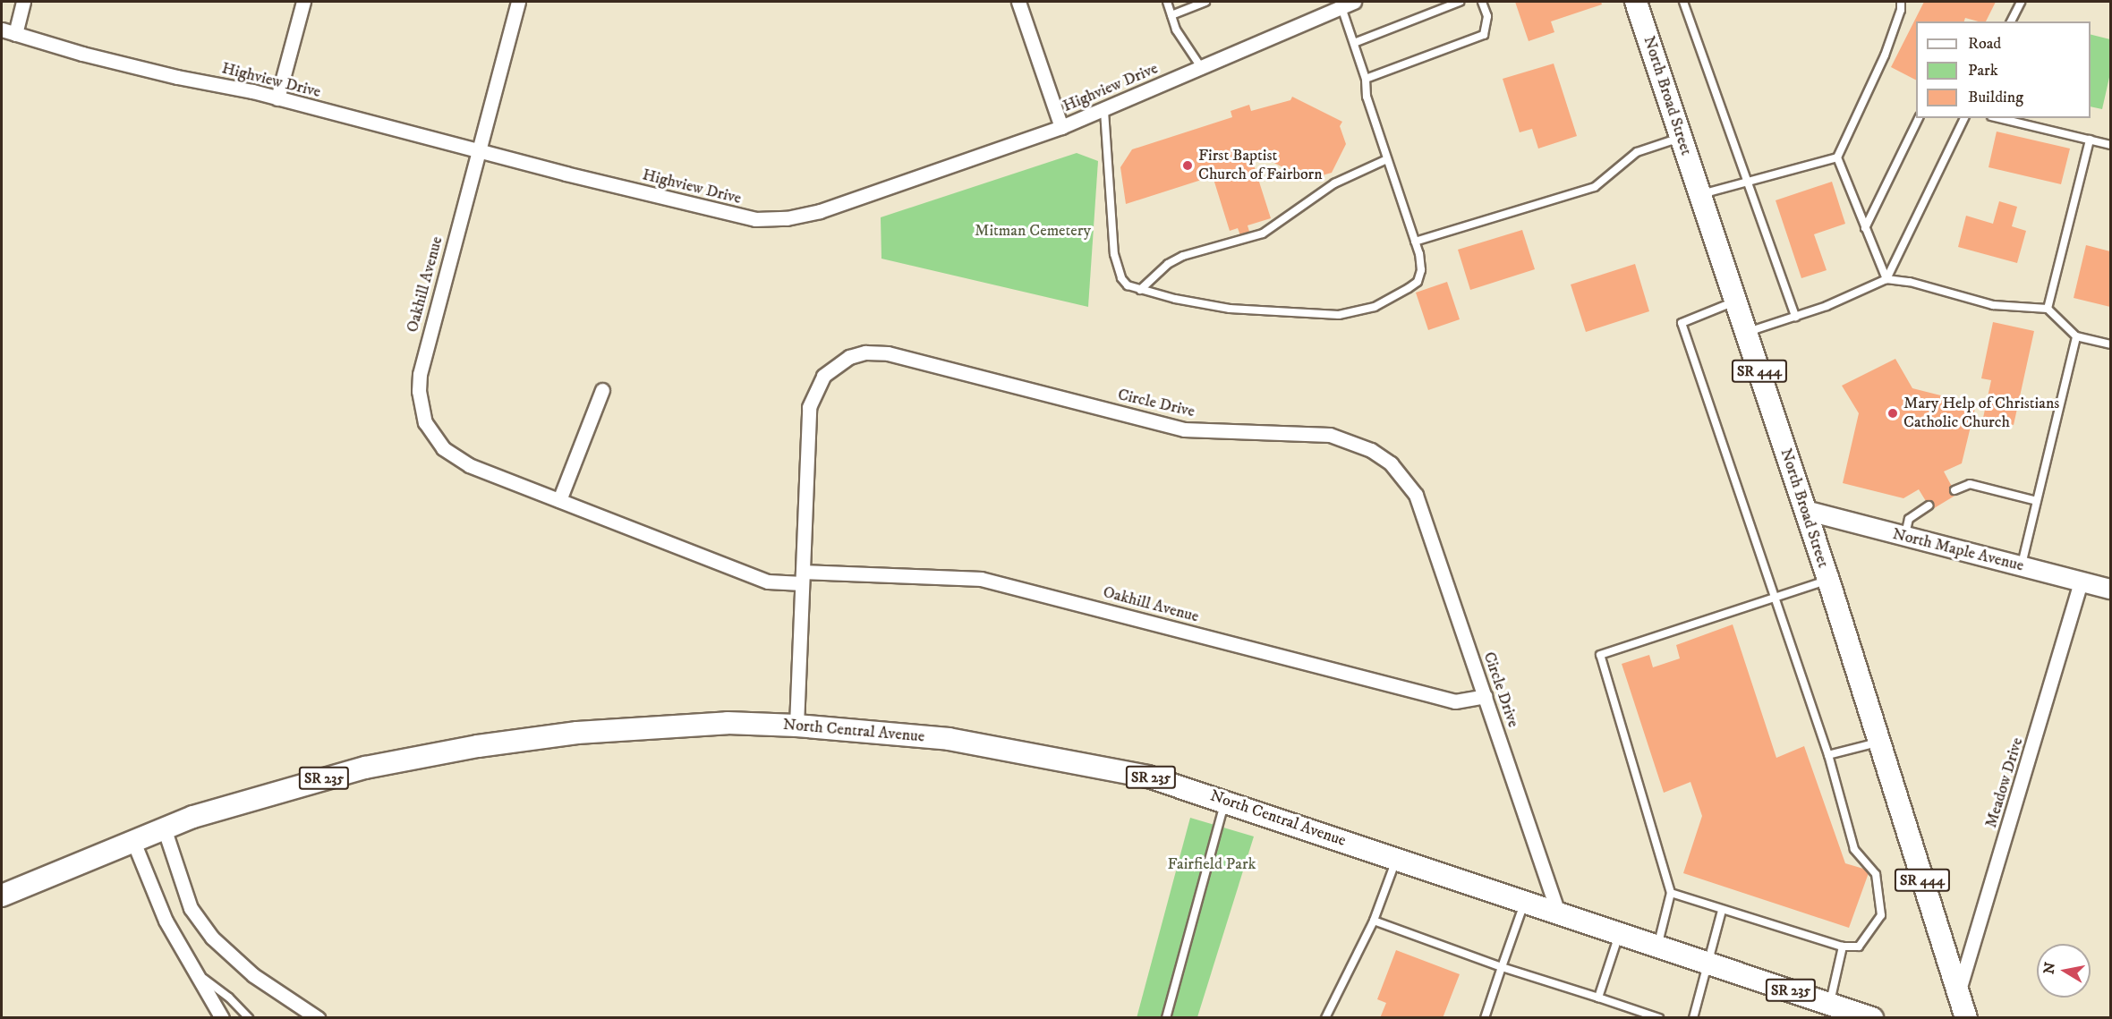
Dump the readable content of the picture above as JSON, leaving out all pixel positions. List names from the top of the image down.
{
  "streets": {
    "main road": [
      "North Broad Street",
      "SR 444",
      "North Maple Avenue",
      "North Central Avenue",
      "SR 235"
    ],
    "street": [
      "Highview Drive",
      "Oakhill Avenue",
      "Circle Drive",
      "Meadow Drive"
    ]
  },
  "crossings": [
    ["Highview Drive", "Oakhill Avenue"],
    ["North Broad Street", "North Maple Avenue"],
    ["North Broad Street", "Meadow Drive"],
    ["Oakhill Avenue", "Circle Drive"],
    ["Circle Drive", "North Central Avenue"],
    ["North Maple Avenue", "Meadow Drive"],
    ["North Central Avenue", "SR 235"]
  ],
  "parks": ["Mitman Cemetery", "Fairfield Park"],
  "places": ["First Baptist Church of Fairborn", "Mary Help of Christians Catholic Church"],
  "legend": ["Road", "Park", "Building"],
  "north": "left"
}
